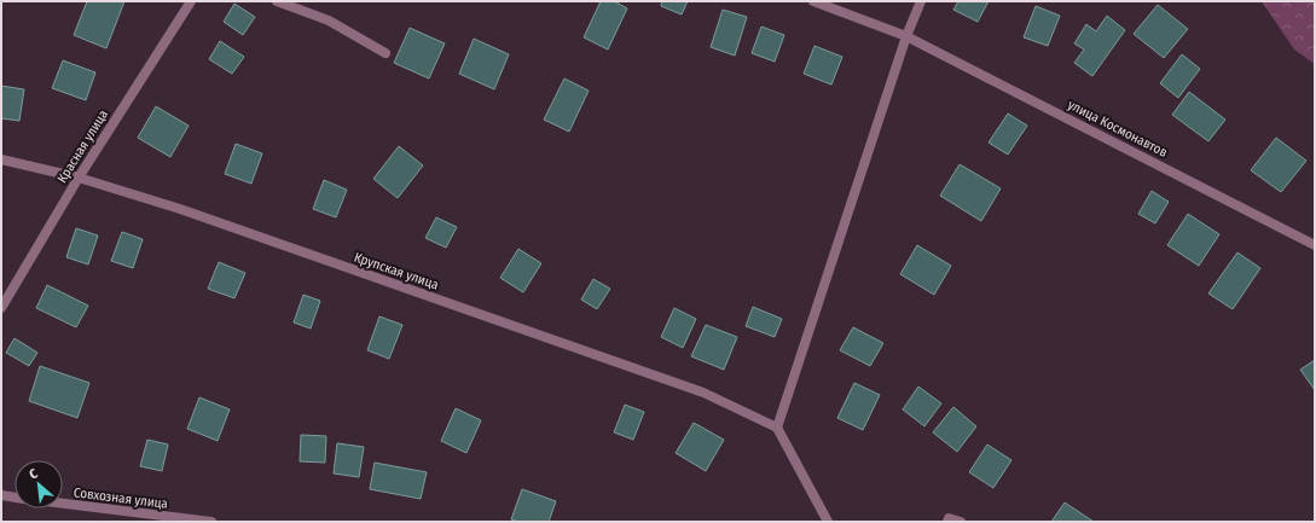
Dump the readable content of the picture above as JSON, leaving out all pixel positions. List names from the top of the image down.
{
  "streets": {
    "street": [
      "улица Космонавтов",
      "Красная улица",
      "Крупская улица",
      "Совхозная улица"
    ]
  },
  "crossings": [
    ["Красная улица", "Крупская улица"]
  ],
  "north": "top left"
}
